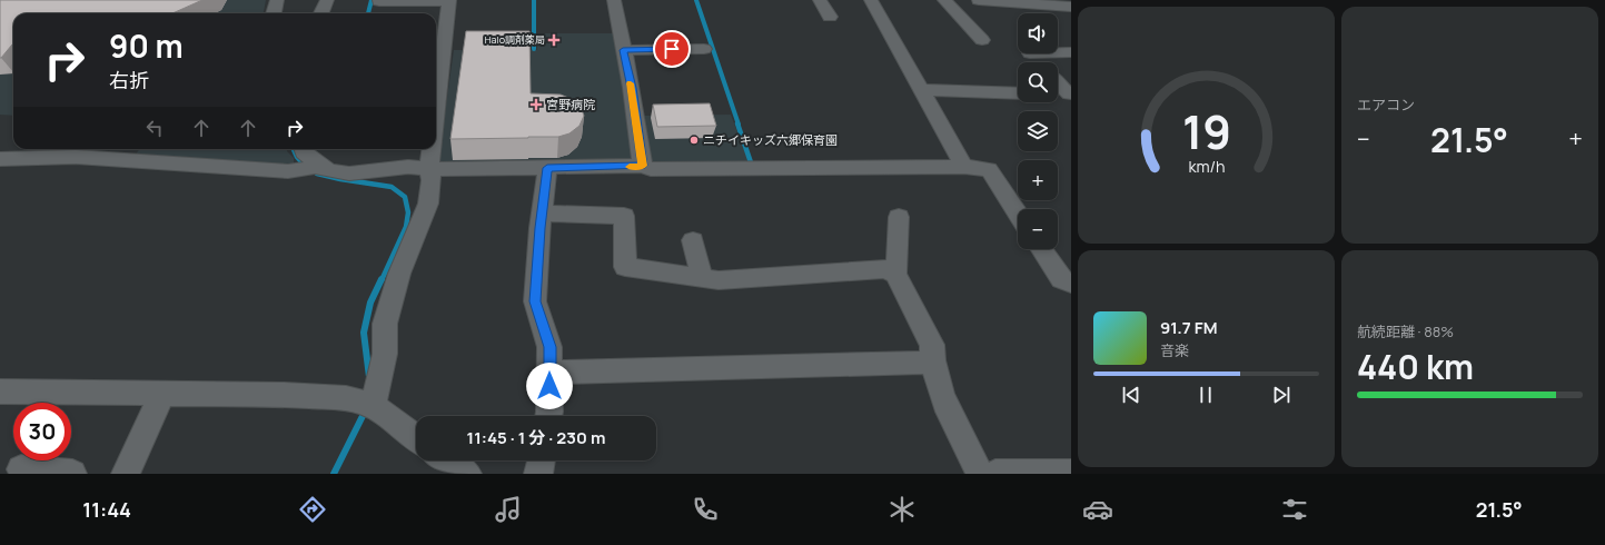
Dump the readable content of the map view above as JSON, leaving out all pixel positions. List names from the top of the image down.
{
  "places": {
    "health": ["Halo調剤薬局", "宮野病院"],
    "other": ["ニチイキッズ六郷保育園"]
  },
  "page": {
    "tile": [
      "エアコン",
      ["航続距離 · 88%", "440 km"]
    ],
    "map_buttons": ["+", "−"],
    "turn": ["90 m", "右折"],
    "heat": ["−", "21.5°", "+"],
    "song": ["91.7 FM", "音楽"],
    "limit": "30",
    "trip": "11:45 · 1 分 · 230 m",
    "tabs": ["11:44", "21.5°"],
    "gauge": ["19", "km/h"]
  }
}
